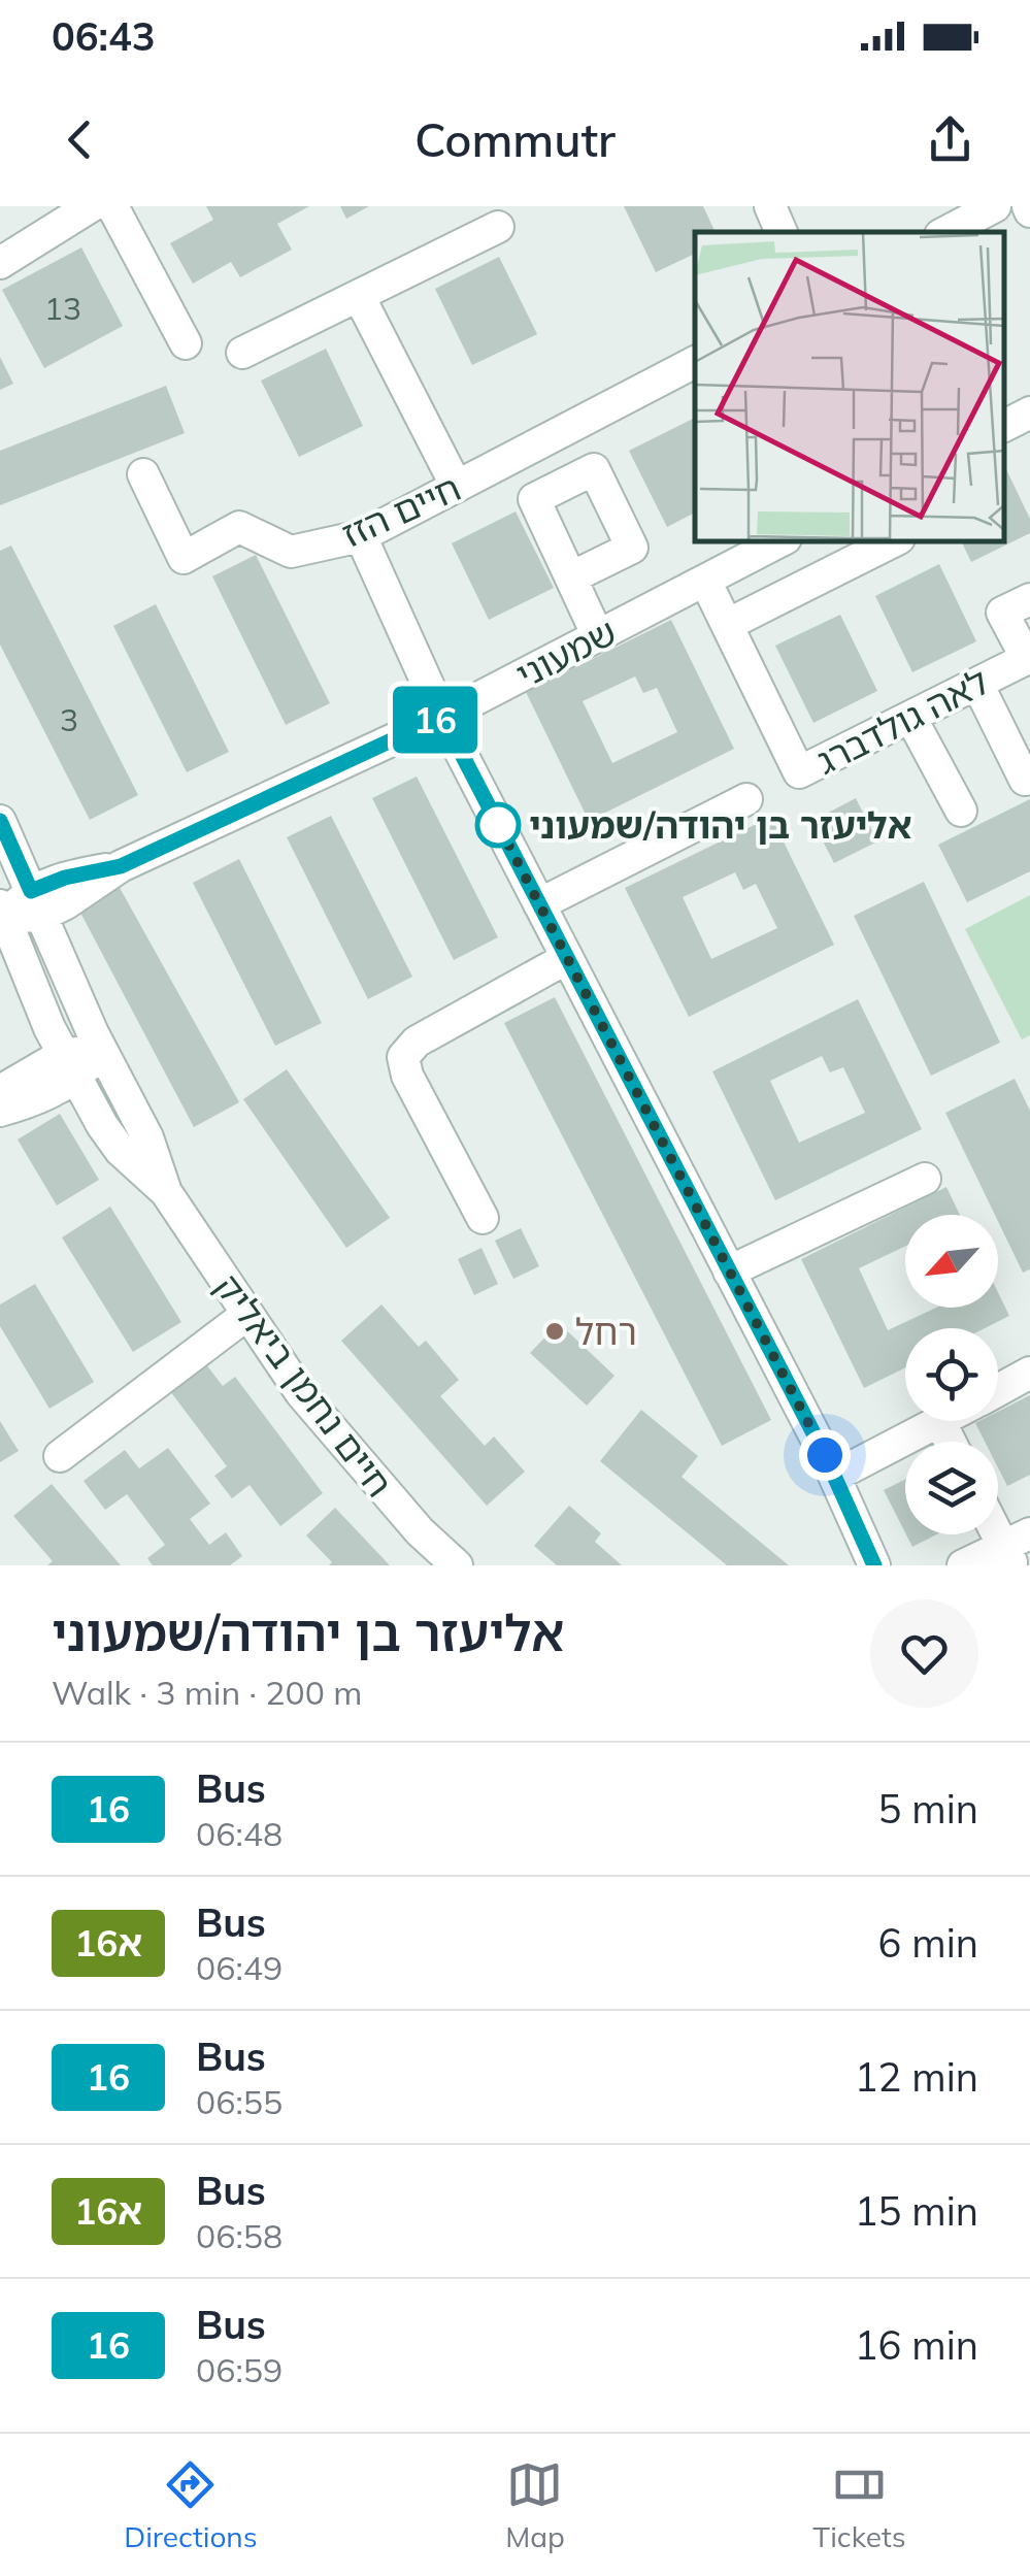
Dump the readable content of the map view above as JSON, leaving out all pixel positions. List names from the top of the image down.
{
  "streets": {
    "street": [
      "חיים הזז",
      "שמעוני",
      "לאה גולדברג",
      "חיים נחמן ביאליק"
    ]
  },
  "crossings": [
    ["שמעוני", "לאה גולדברג"],
    ["שמעוני", "חיים נחמן ביאליק"]
  ],
  "places": ["אליעזר בן יהודה/שמעוני", "רחל"],
  "lines": ["bus line 16"],
  "house_numbers": ["13", "3"],
  "north": "bottom left",
  "page": {
    "status": "06:43",
    "header": "Commutr",
    "on_map": "16",
    "heading": ["אליעזר בן יהודה/שמעוני", "Walk · 3 min · 200 m"],
    "list": [
      {
        "mark": "16",
        "name": "Bus",
        "note": "06:48",
        "value": "5 min"
      },
      {
        "mark": "16א",
        "name": "Bus",
        "note": "06:49",
        "value": "6 min"
      },
      {
        "mark": "16",
        "name": "Bus",
        "note": "06:55",
        "value": "12 min"
      },
      {
        "mark": "16א",
        "name": "Bus",
        "note": "06:58",
        "value": "15 min"
      },
      {
        "mark": "16",
        "name": "Bus",
        "note": "06:59",
        "value": "16 min"
      }
    ],
    "tabs": ["Directions", "Map", "Tickets"]
  }
}
